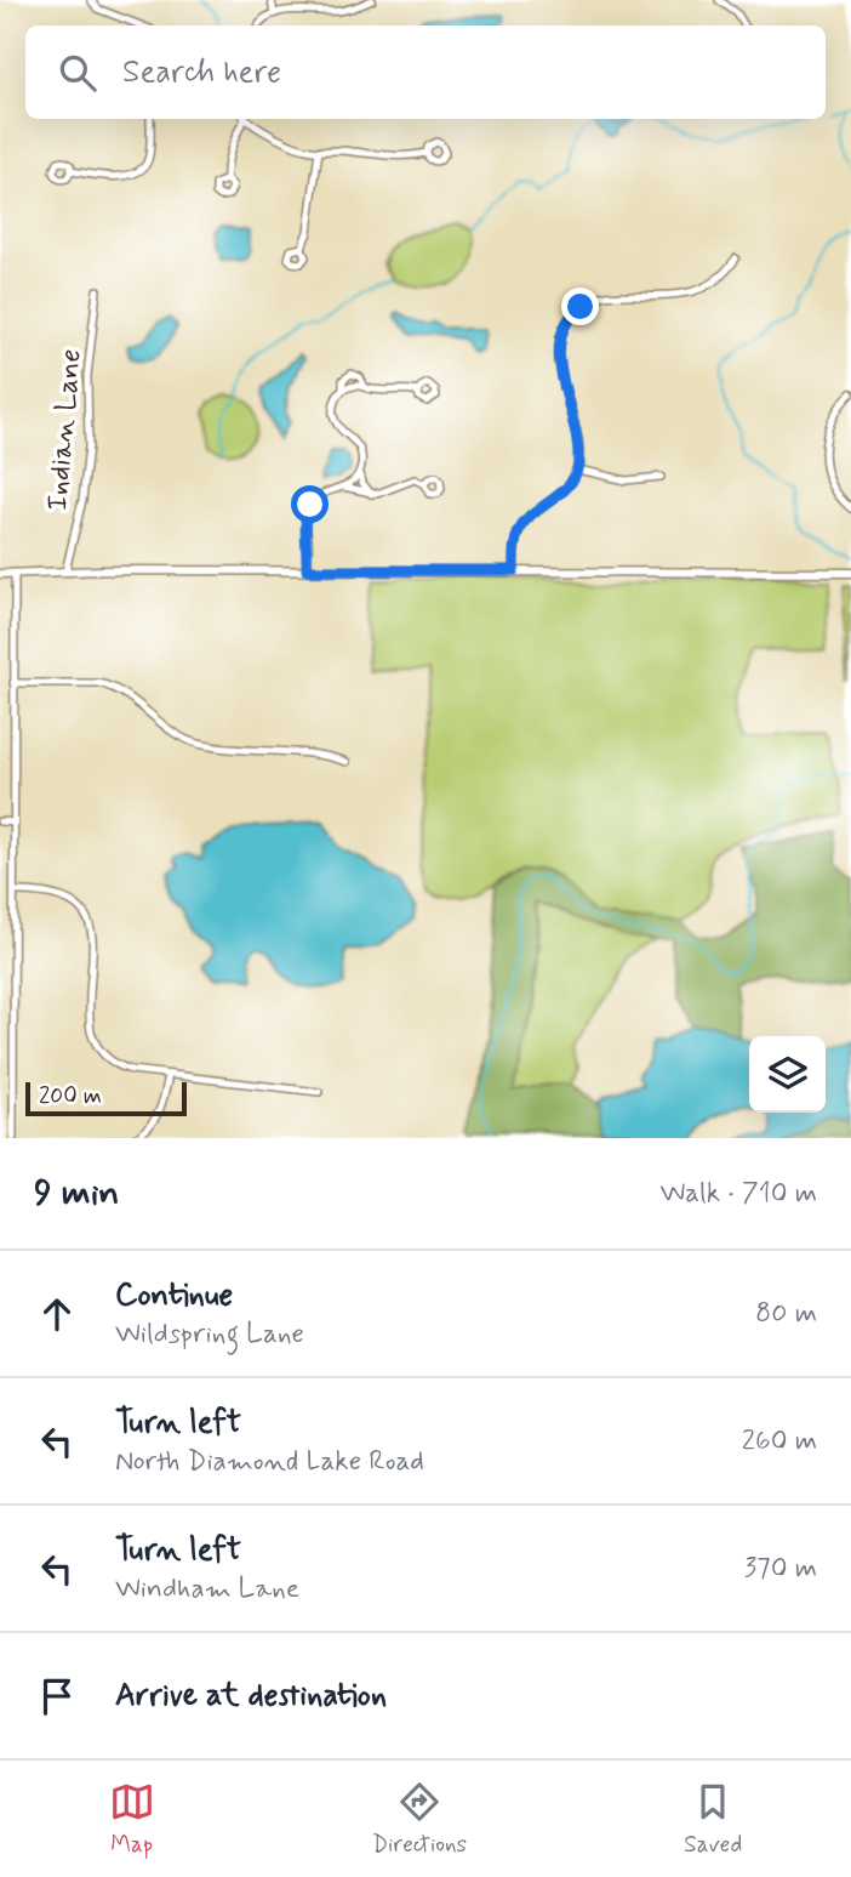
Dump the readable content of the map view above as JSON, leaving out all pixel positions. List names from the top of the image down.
{
  "streets": {
    "street": ["Indian Lane"]
  },
  "scale_bar": "200 m",
  "page": {
    "search": "Search here",
    "scale": "200 m",
    "heading": ["9 min", "Walk · 710 m"],
    "list": [
      ["Continue", "Wildspring Lane", "80 m"],
      ["Turn left", "North Diamond Lake Road", "260 m"],
      ["Turn left", "Windham Lane", "370 m"],
      "Arrive at destination"
    ],
    "nav": ["Map", "Directions", "Saved"]
  }
}
